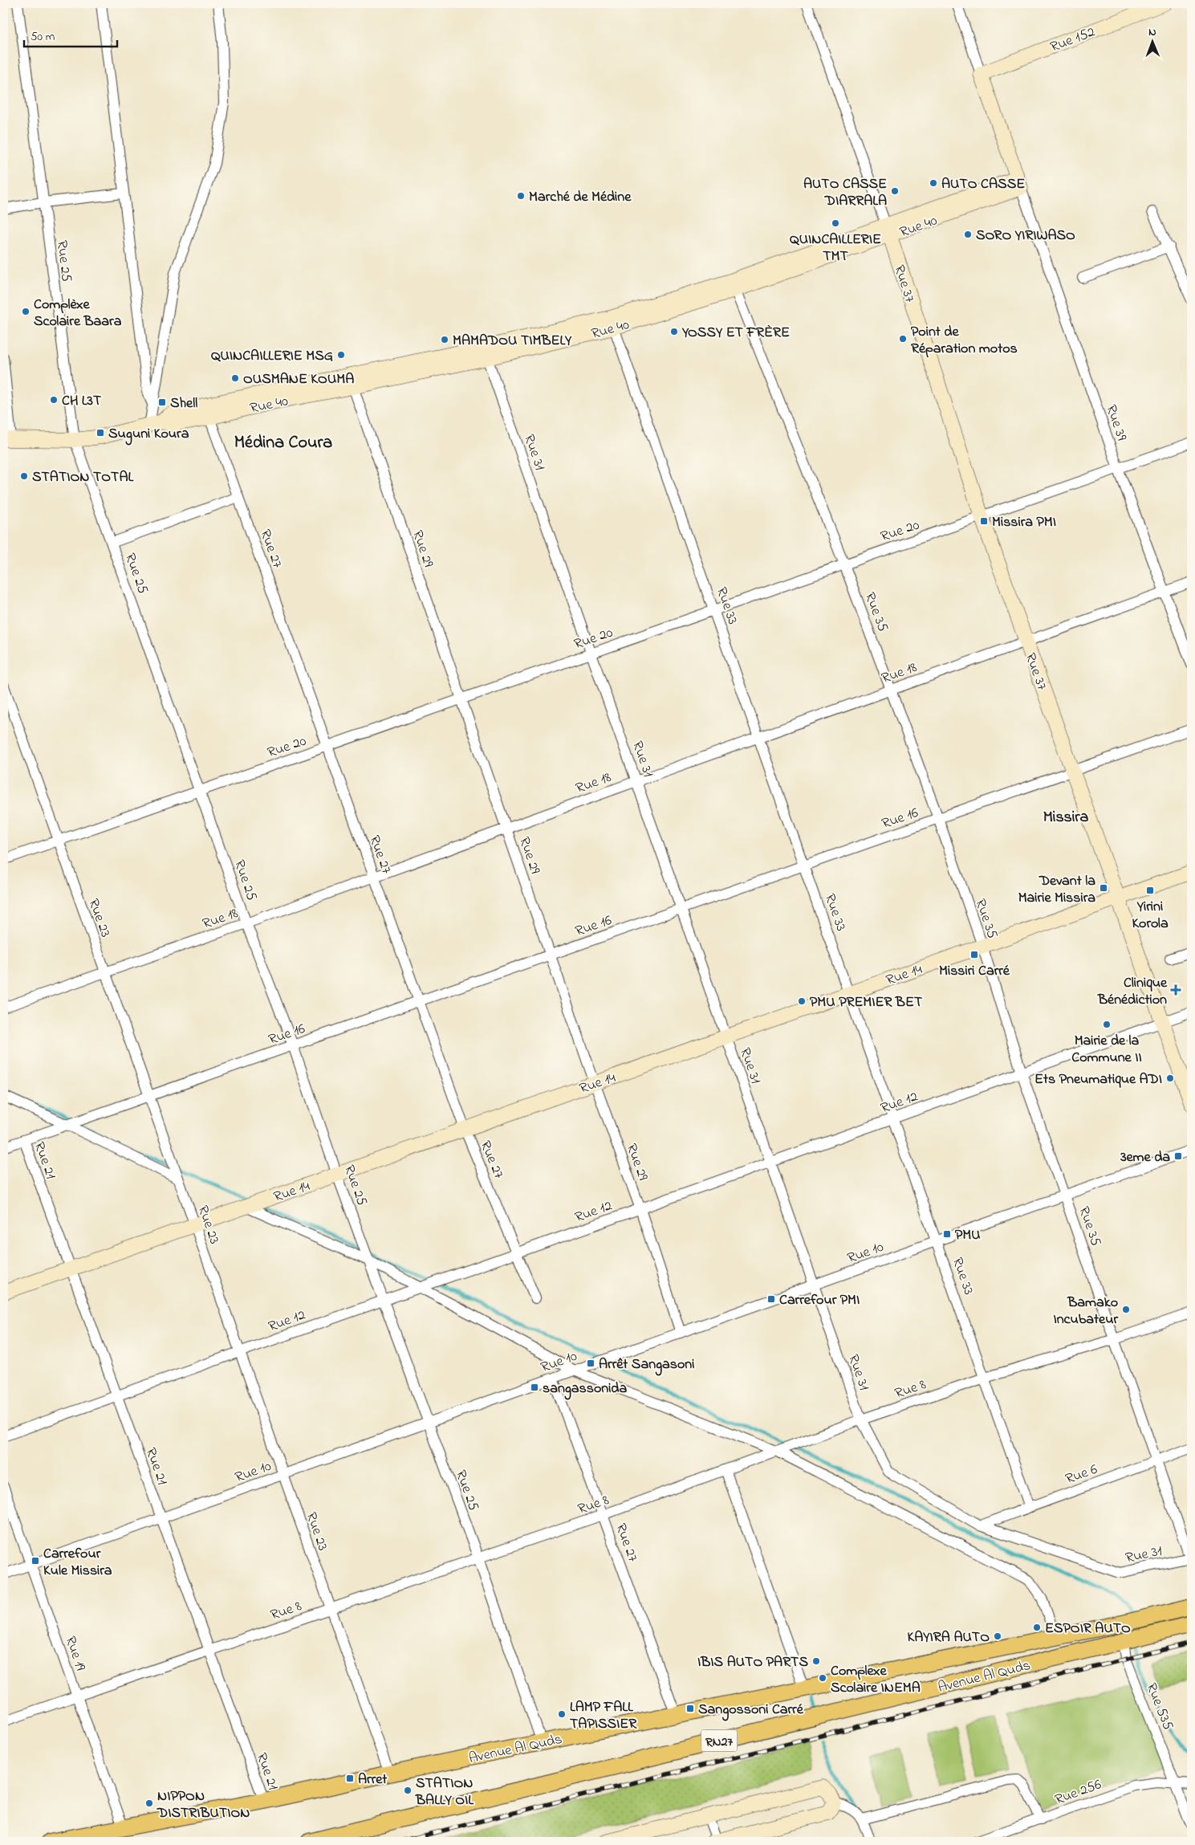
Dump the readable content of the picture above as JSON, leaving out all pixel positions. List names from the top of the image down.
{
  "streets": {
    "main road": ["Avenue Al Quds", "RN27"],
    "street": [
      "Rue 152",
      "Rue 40",
      "Rue 25",
      "Rue 37",
      "Rue 39",
      "Rue 31",
      "Rue 20",
      "Rue 27",
      "Rue 29",
      "Rue 33",
      "Rue 35",
      "Rue 18",
      "Rue 16",
      "Rue 23",
      "Rue 14",
      "Rue 12",
      "Rue 21",
      "Rue 10",
      "Rue 8",
      "Rue 6",
      "Rue 19",
      "Rue 535",
      "Rue 256"
    ]
  },
  "crossings": [
    ["Rue 40", "Rue 25"],
    ["Rue 40", "Rue 37"],
    ["Rue 40", "Rue 39"],
    ["Rue 40", "Rue 31"],
    ["Rue 40", "Rue 27"],
    ["Rue 40", "Rue 29"],
    ["Rue 40", "Rue 33"],
    ["Rue 40", "Rue 35"],
    ["Rue 25", "Rue 20"],
    ["Rue 25", "Rue 18"],
    ["Rue 25", "Rue 16"],
    ["Rue 25", "Rue 14"],
    ["Rue 25", "Rue 12"],
    ["Rue 25", "Rue 10"],
    ["Rue 25", "Rue 8"],
    ["Rue 25", "Avenue Al Quds"],
    ["Rue 37", "Rue 20"],
    ["Rue 37", "Rue 18"],
    ["Rue 37", "Rue 16"],
    ["Rue 37", "Rue 14"],
    ["Rue 37", "Rue 12"],
    ["Rue 39", "Rue 20"],
    ["Rue 39", "Rue 18"],
    ["Rue 31", "Rue 20"],
    ["Rue 31", "Rue 35"],
    ["Rue 31", "Rue 18"],
    ["Rue 31", "Rue 16"],
    ["Rue 31", "Rue 14"],
    ["Rue 31", "Rue 12"],
    ["Rue 31", "Rue 10"],
    ["Rue 31", "Rue 8"],
    ["Rue 31", "Rue 6"],
    ["Rue 20", "Rue 27"],
    ["Rue 20", "Rue 29"],
    ["Rue 20", "Rue 33"],
    ["Rue 20", "Rue 35"],
    ["Rue 20", "Rue 23"],
    ["Rue 27", "Rue 18"],
    ["Rue 27", "Rue 16"],
    ["Rue 27", "Rue 14"],
    ["Rue 27", "Rue 12"],
    ["Rue 27", "Rue 10"],
    ["Rue 27", "Rue 8"],
    ["Rue 27", "Avenue Al Quds"],
    ["Rue 29", "Rue 18"],
    ["Rue 29", "Rue 16"],
    ["Rue 29", "Rue 14"],
    ["Rue 29", "Rue 12"],
    ["Rue 29", "Rue 10"],
    ["Rue 33", "Rue 18"],
    ["Rue 33", "Rue 16"],
    ["Rue 33", "Rue 14"],
    ["Rue 33", "Rue 12"],
    ["Rue 33", "Rue 10"],
    ["Rue 33", "Rue 8"],
    ["Rue 33", "Rue 6"],
    ["Rue 35", "Rue 18"],
    ["Rue 35", "Rue 16"],
    ["Rue 35", "Rue 14"],
    ["Rue 35", "Rue 12"],
    ["Rue 35", "Rue 10"],
    ["Rue 35", "Rue 8"],
    ["Rue 35", "Rue 6"],
    ["Rue 18", "Rue 23"],
    ["Rue 16", "Rue 23"],
    ["Rue 16", "Rue 21"],
    ["Rue 23", "Rue 14"],
    ["Rue 23", "Rue 12"],
    ["Rue 23", "Rue 10"],
    ["Rue 23", "Rue 8"],
    ["Rue 23", "Avenue Al Quds"],
    ["Rue 14", "Rue 21"],
    ["Rue 12", "Rue 21"],
    ["Rue 21", "Rue 10"],
    ["Rue 21", "Rue 8"],
    ["Rue 21", "Avenue Al Quds"],
    ["Rue 10", "Rue 19"],
    ["Rue 8", "Rue 19"],
    ["Rue 19", "Avenue Al Quds"],
    ["Avenue Al Quds", "Rue 535"],
    ["Rue 535", "Rue 256"]
  ],
  "districts": ["Médina Coura", "Missira"],
  "places": {
    "other": [
      "AUTO CASSE",
      "AUTO CASSE DIARRALA",
      "Marché de Médine",
      "QUINCAILLERIE TMT",
      "SORO YIRIWASO",
      "Complèxe Scolaire Baara",
      "YOSSY ET FRÈRE",
      "Point de Réparation motos",
      "MAMADOU TIMBELY",
      "QUINCAILLERIE MSG",
      "OUSMANE KOUMA",
      "CH L3T",
      "STATION TOTAL",
      "PMU PREMIER BET",
      "Mairie de la Commune II",
      "Ets Pneumatique ADI",
      "Bamako Incubateur",
      "ESPOIR AUTO",
      "KAYIRA AUTO",
      "IBIS AUTO PARTS",
      "Complexe Scolaire INEMA",
      "LAMP FALL TAPISSIER",
      "STATION BALLY OIL",
      "NIPPON DISTRIBUTION"
    ],
    "transit": [
      "Shell",
      "Suguni Koura",
      "Missira PMI",
      "Devant la Mairie Missira",
      "Yirini Korola",
      "Missiri Carré",
      "3eme da",
      "PMU",
      "Carrefour PMI",
      "Arrêt Sangasoni",
      "sangassonida",
      "Carrefour Kule Missira",
      "Sangossoni Carré",
      "Arret"
    ],
    "health": ["Clinique Bénédiction"]
  },
  "scale_bar": "50 m",
  "north": "top"
}
